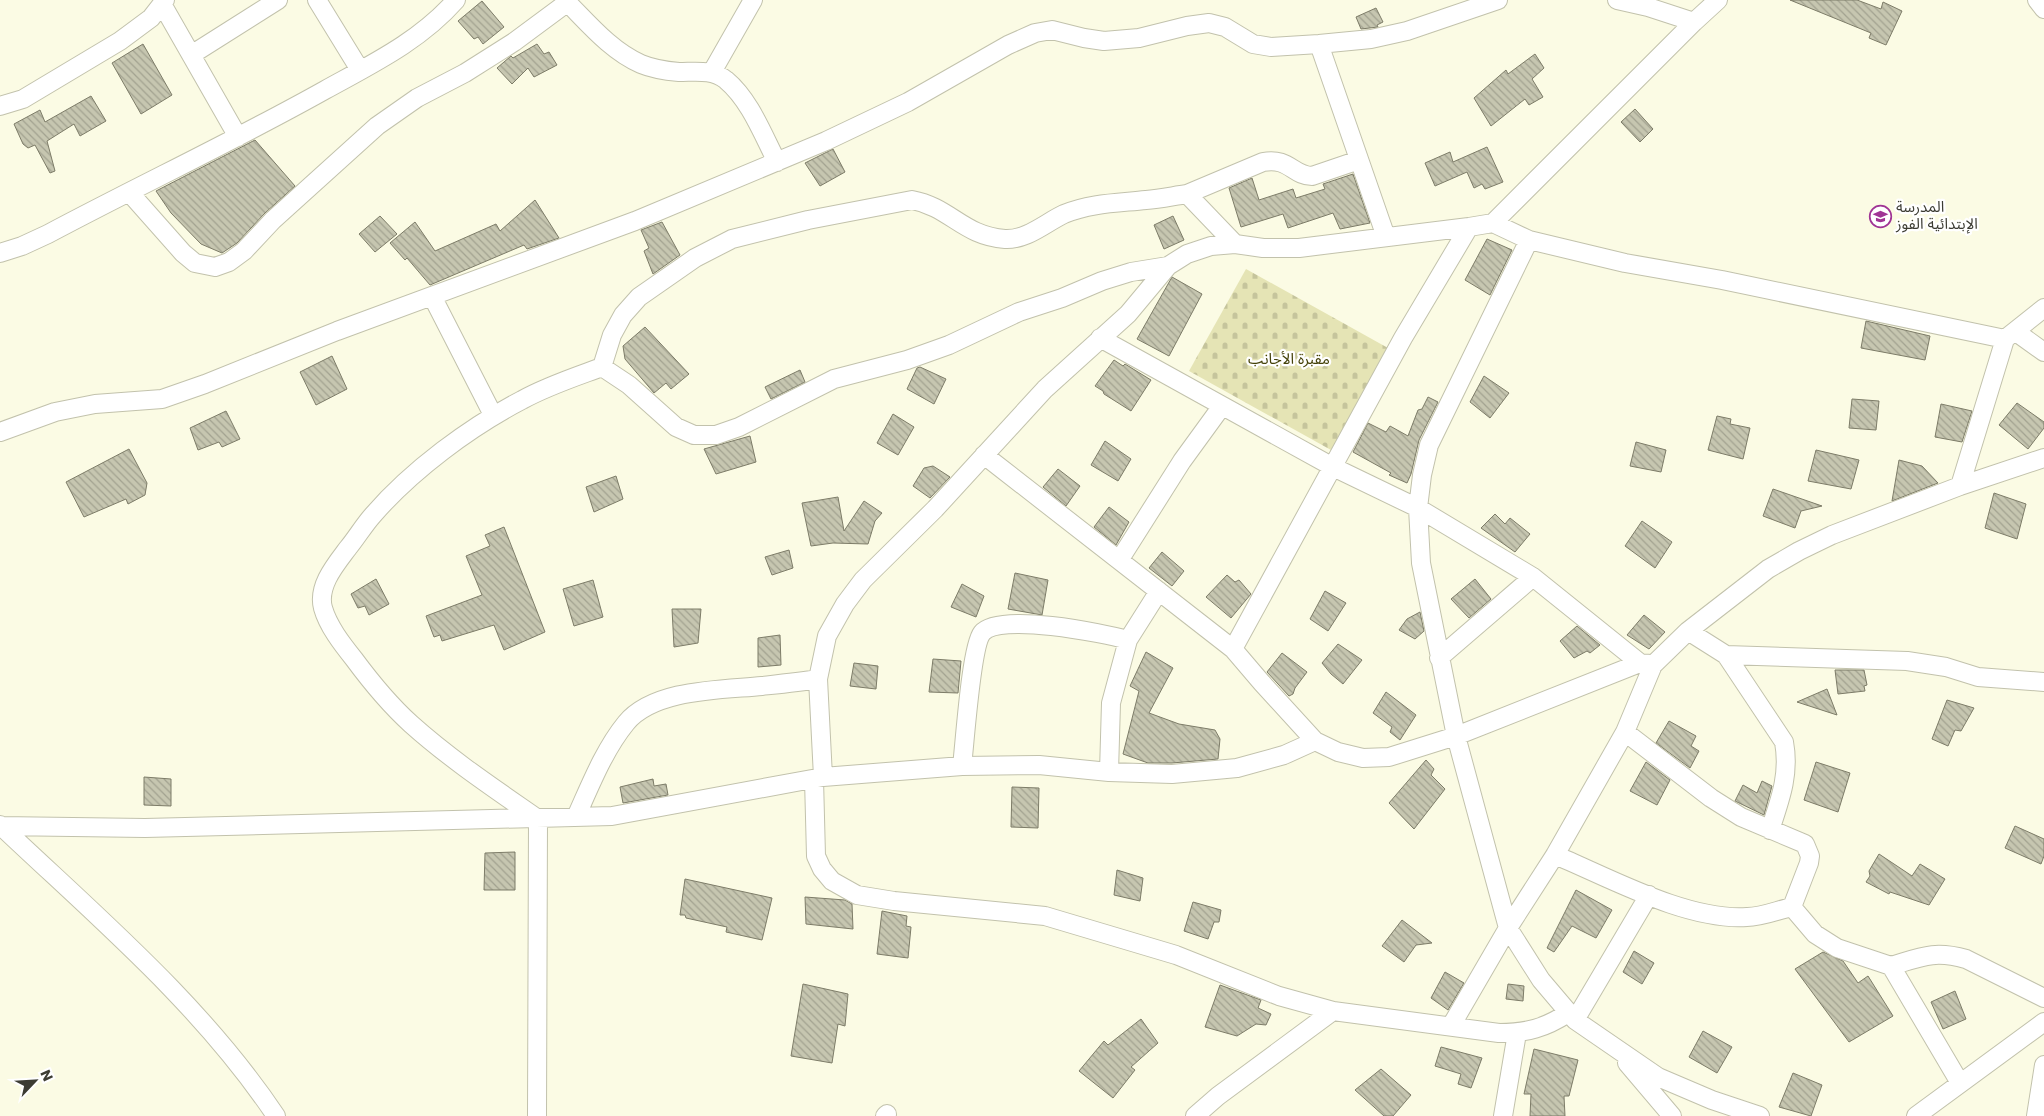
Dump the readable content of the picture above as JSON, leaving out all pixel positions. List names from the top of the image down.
{
  "parks": ["مقبرة الأجانب"],
  "places": {
    "school or university": ["المدرسة الإبتدائية الفوز"]
  },
  "north": "top right"
}
